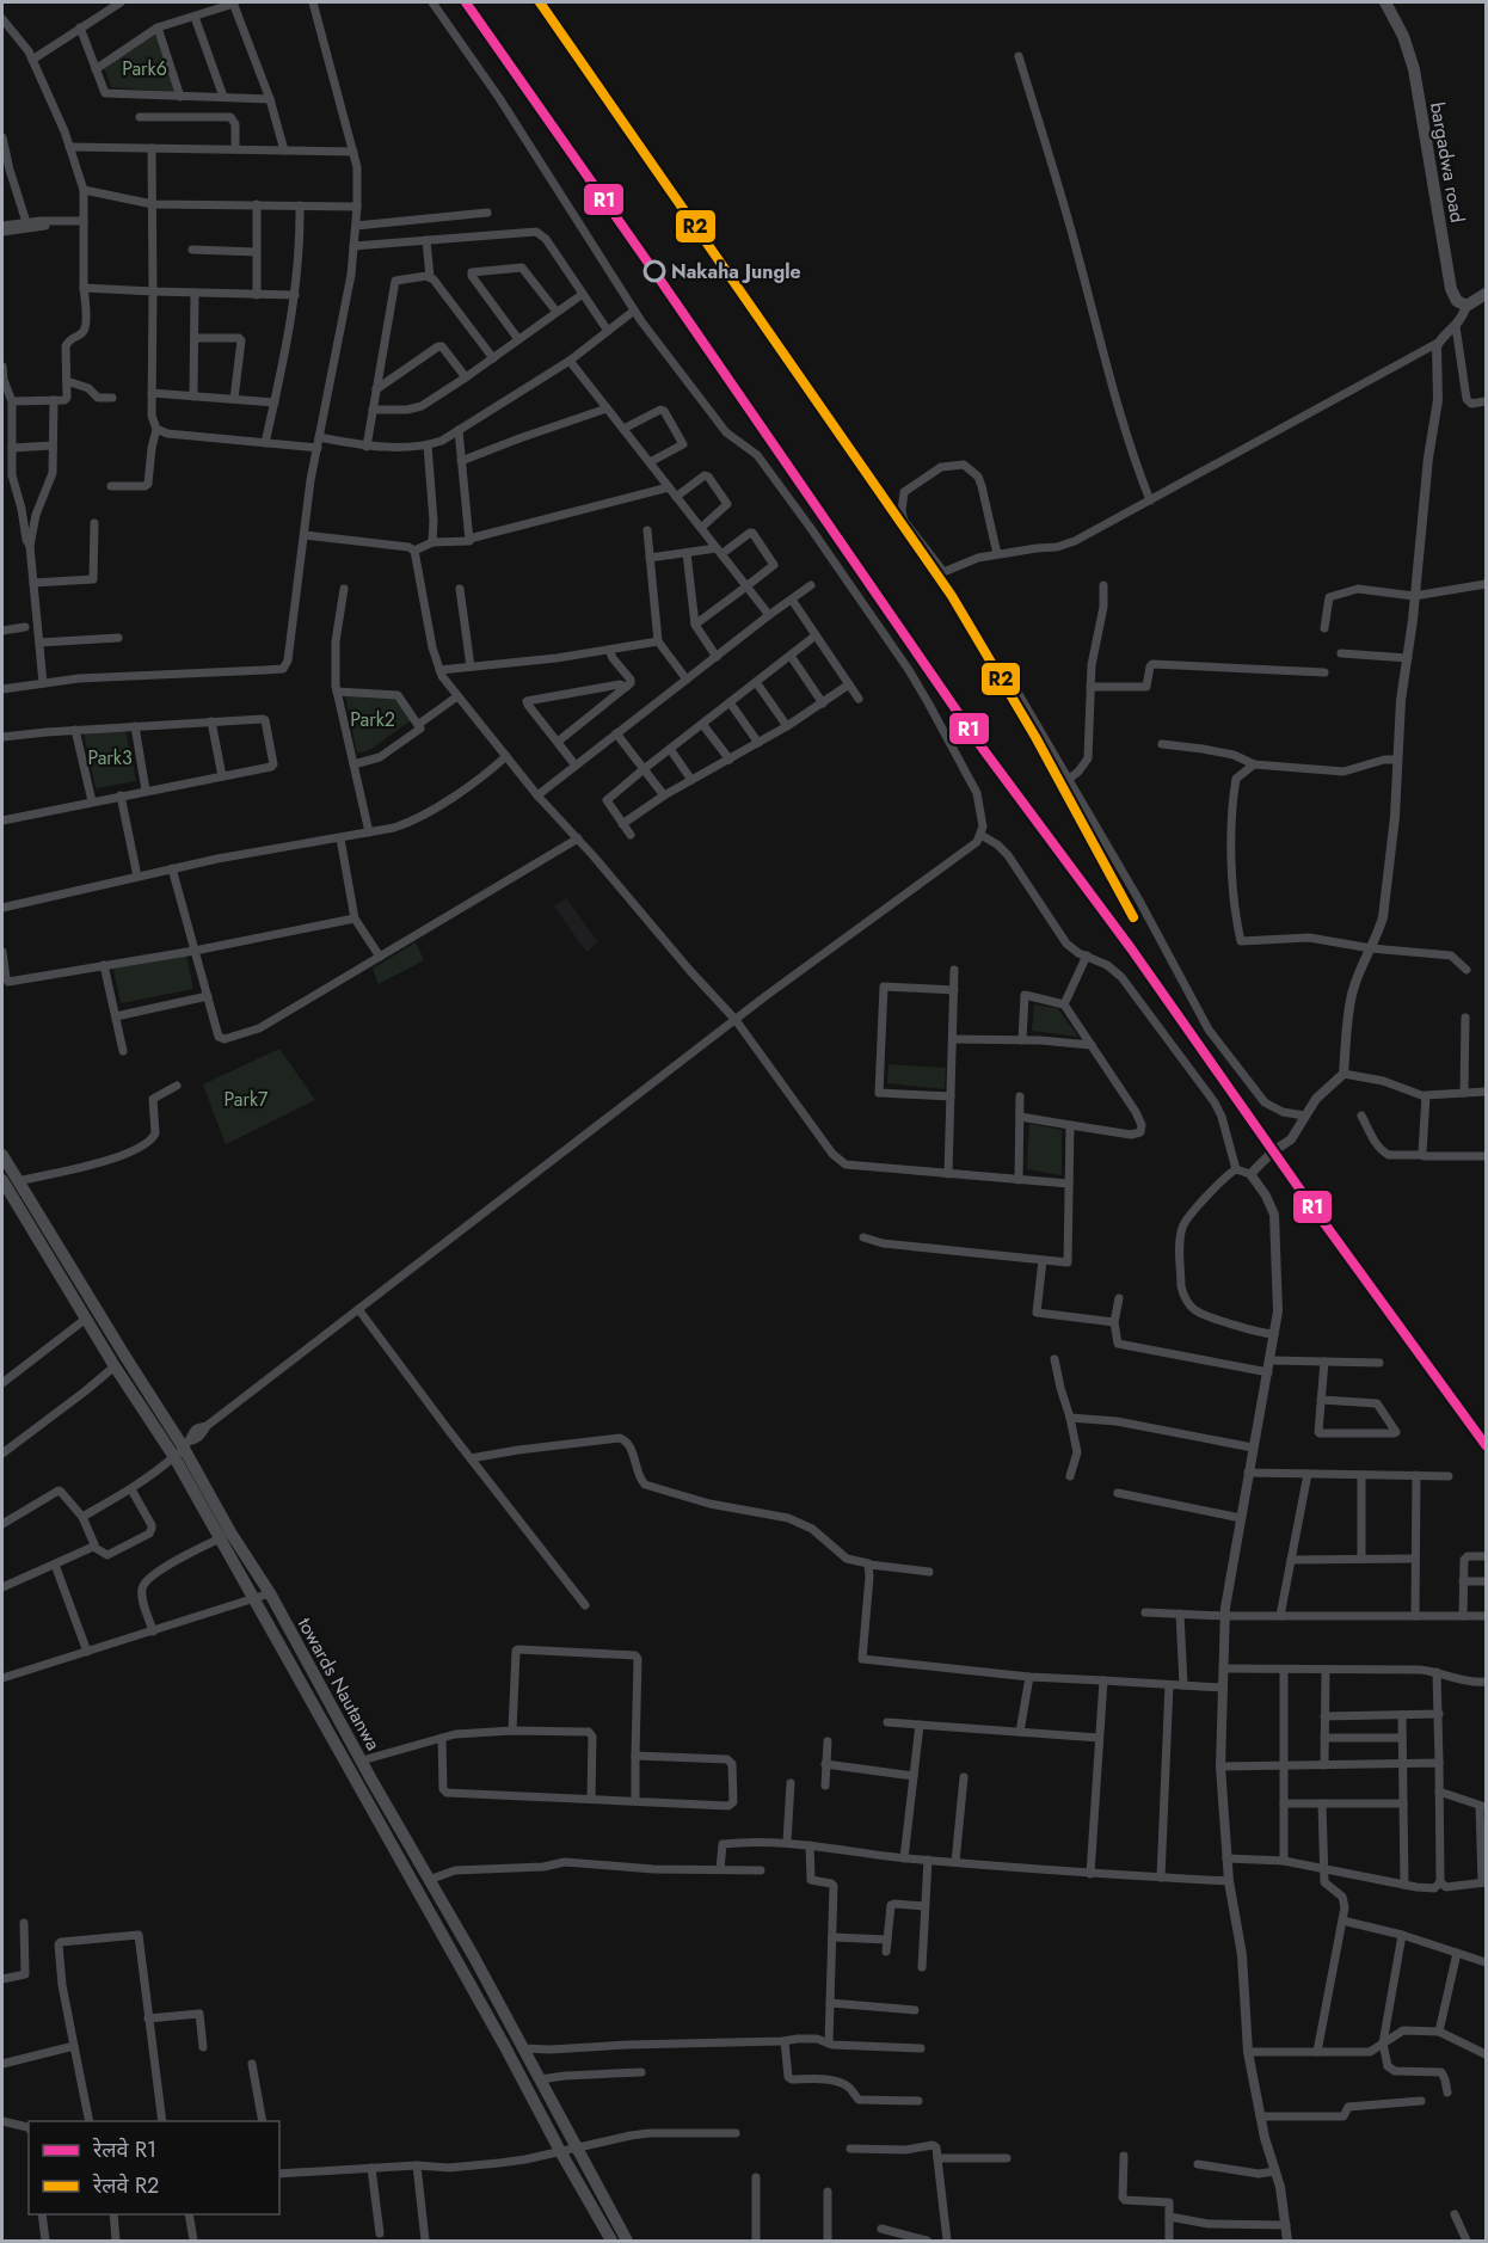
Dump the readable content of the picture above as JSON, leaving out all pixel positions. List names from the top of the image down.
{
  "streets": {
    "main road": ["bargadwa road", "towards Nautanwa"]
  },
  "parks": [
    "Park6",
    "Park2",
    "Park3",
    "Park7"
  ],
  "places": ["Nakaha Jungle"],
  "lines": ["rail line R1", "rail line R2"],
  "legend": ["रेलवे R1", "रेलवे R2"]
}
